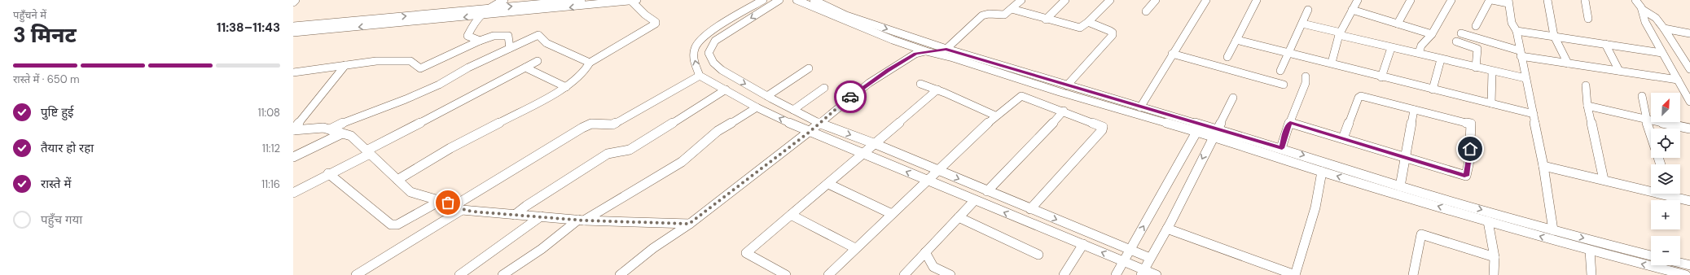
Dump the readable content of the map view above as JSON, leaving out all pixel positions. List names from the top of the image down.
{
  "north": "top right",
  "page": {
    "heading": ["3 मिनट", "पहुँचने में", "11:38–11:43"],
    "bar": "रास्ते में · 650 m",
    "map_buttons": ["+", "−"],
    "list": [
      ["पुष्टि हुई", "11:08"],
      ["तैयार हो रहा", "11:12"],
      ["रास्ते में", "11:16"],
      "पहुँच गया"
    ]
  }
}
